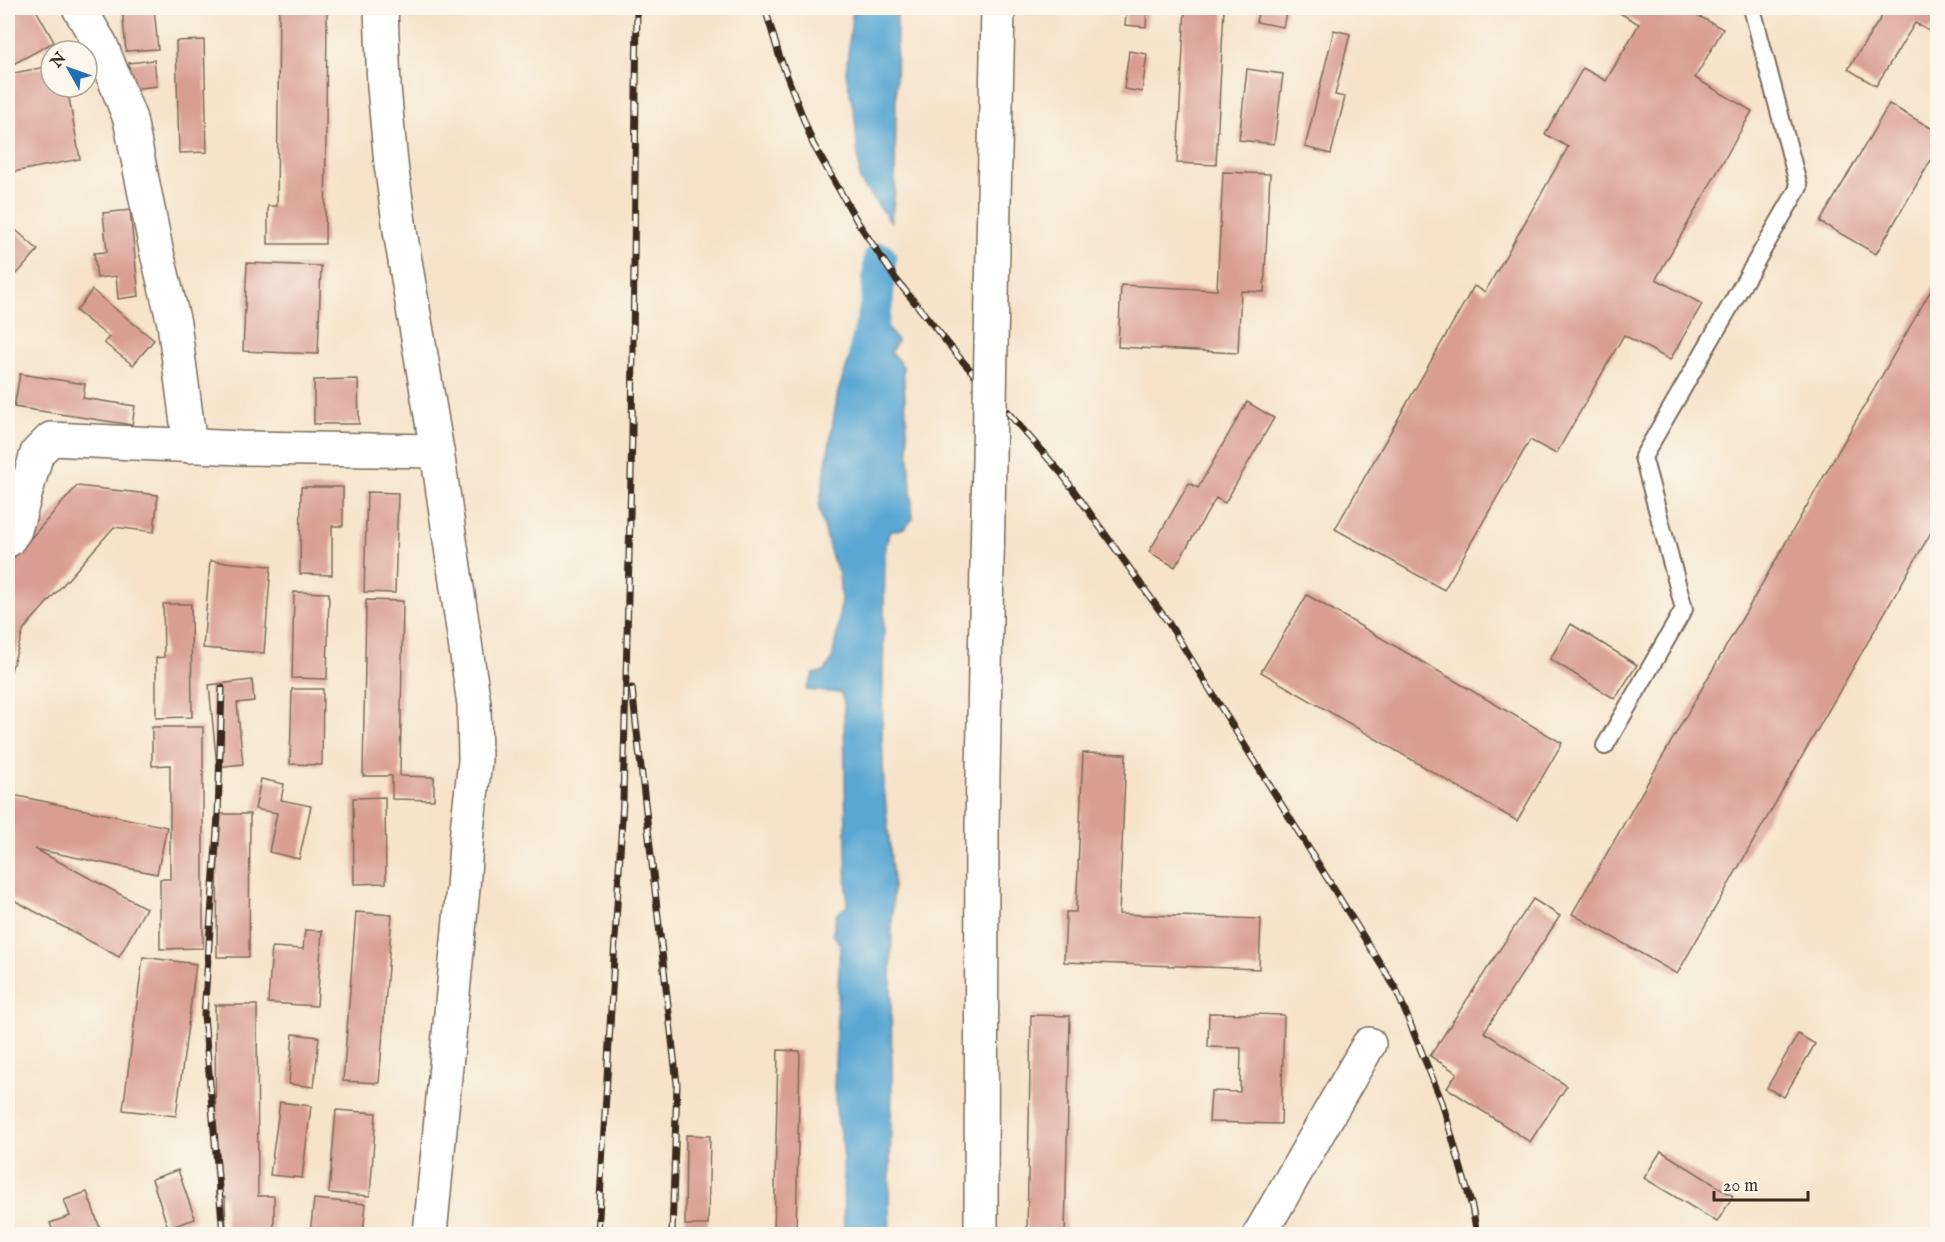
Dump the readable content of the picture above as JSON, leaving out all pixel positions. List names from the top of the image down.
{
  "scale_bar": "20 m",
  "north": "top left"
}
